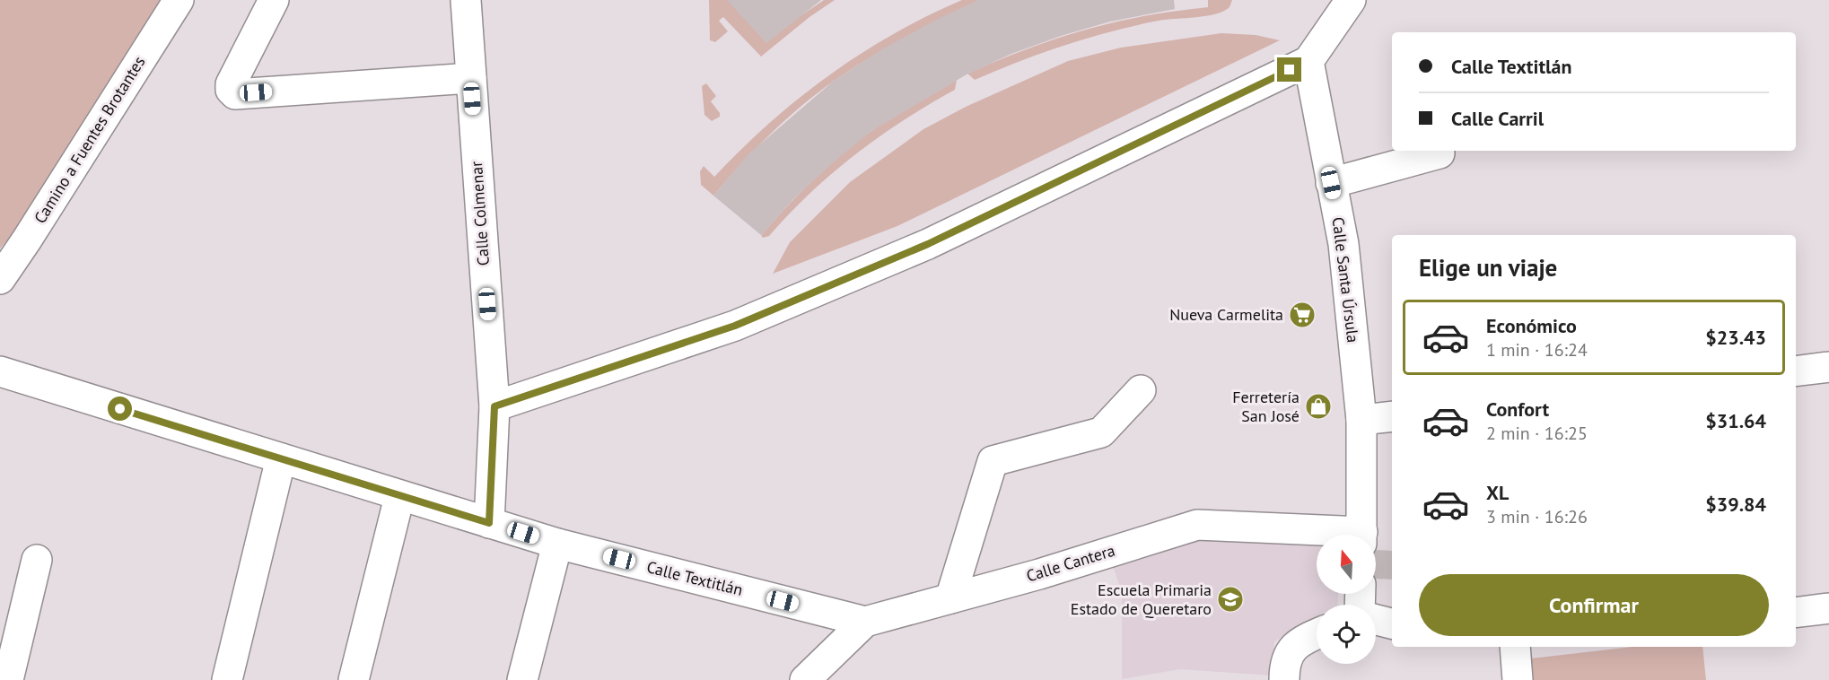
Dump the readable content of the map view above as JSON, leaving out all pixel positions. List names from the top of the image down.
{
  "streets": {
    "street": [
      "Camino a Fuentes Brotantes",
      "Calle Colmenar",
      "Calle Santa Úrsula",
      "Calle Cantera",
      "Calle Textitlán"
    ]
  },
  "crossings": [
    ["Calle Colmenar", "Calle Textitlán"],
    ["Calle Cantera", "Calle Textitlán"]
  ],
  "places": {
    "supermarket": ["Nueva Carmelita"],
    "shop": ["Ferretería San José"],
    "school or university": ["Escuela Primaria Estado de Queretaro"]
  },
  "north": "top",
  "page": {
    "banner": ["Calle Textitlán", "Calle Carril"],
    "heading": "Elige un viaje",
    "list": [
      {
        "name": "Económico",
        "note": "1 min · 16:24",
        "value": "$23.43"
      },
      {
        "name": "Confort",
        "note": "2 min · 16:25",
        "value": "$31.64"
      },
      {
        "name": "XL",
        "note": "3 min · 16:26",
        "value": "$39.84"
      }
    ],
    "buttons": "Confirmar"
  }
}
